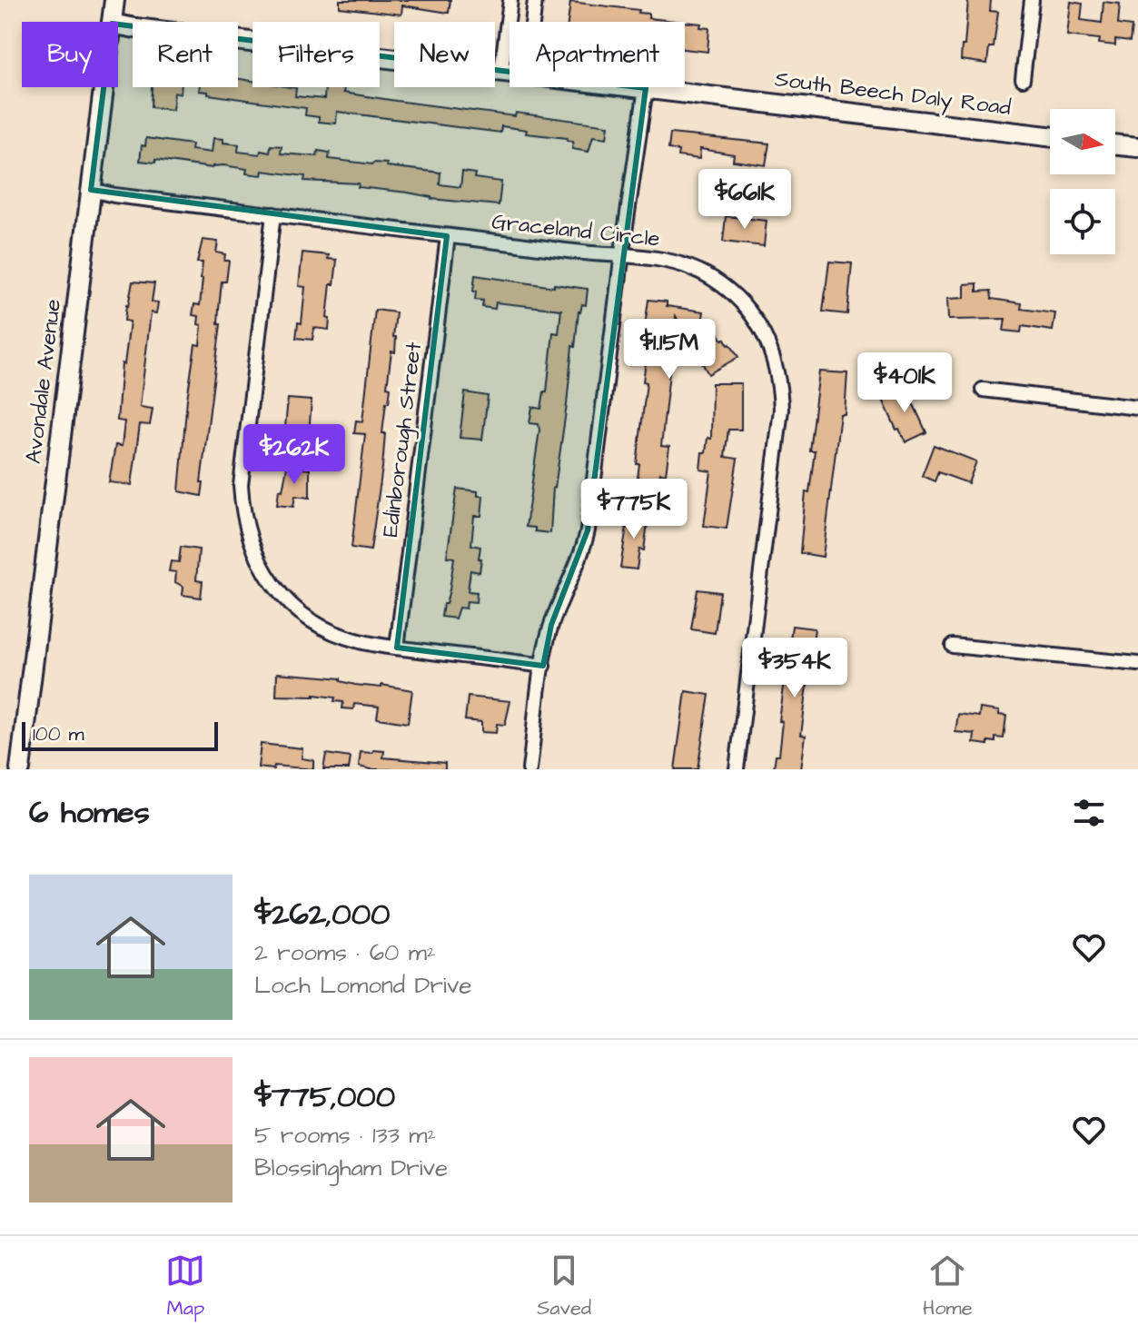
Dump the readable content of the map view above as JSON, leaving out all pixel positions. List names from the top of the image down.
{
  "streets": {
    "street": [
      "South Beech Daly Road",
      "Graceland Circle",
      "Avondale Avenue",
      "Edinborough Street"
    ]
  },
  "crossings": [
    ["Graceland Circle", "Avondale Avenue"],
    ["Graceland Circle", "Edinborough Street"]
  ],
  "scale_bar": "100 m",
  "north": "right",
  "page": {
    "chip": [
      "Buy",
      "Rent",
      "Filters",
      "New",
      "Apartment"
    ],
    "price": [
      "$661K",
      "$1.15M",
      "$401K",
      "$262K",
      "$775K",
      "$354K"
    ],
    "scale": "100 m",
    "heading": "6 homes",
    "list": [
      {
        "name": "$262,000",
        "note": "2 rooms · 60 m² · Loch Lomond Drive"
      },
      {
        "name": "$775,000",
        "note": "5 rooms · 133 m² · Blossingham Drive"
      }
    ],
    "tabs": ["Map", "Saved", "Home"]
  }
}
